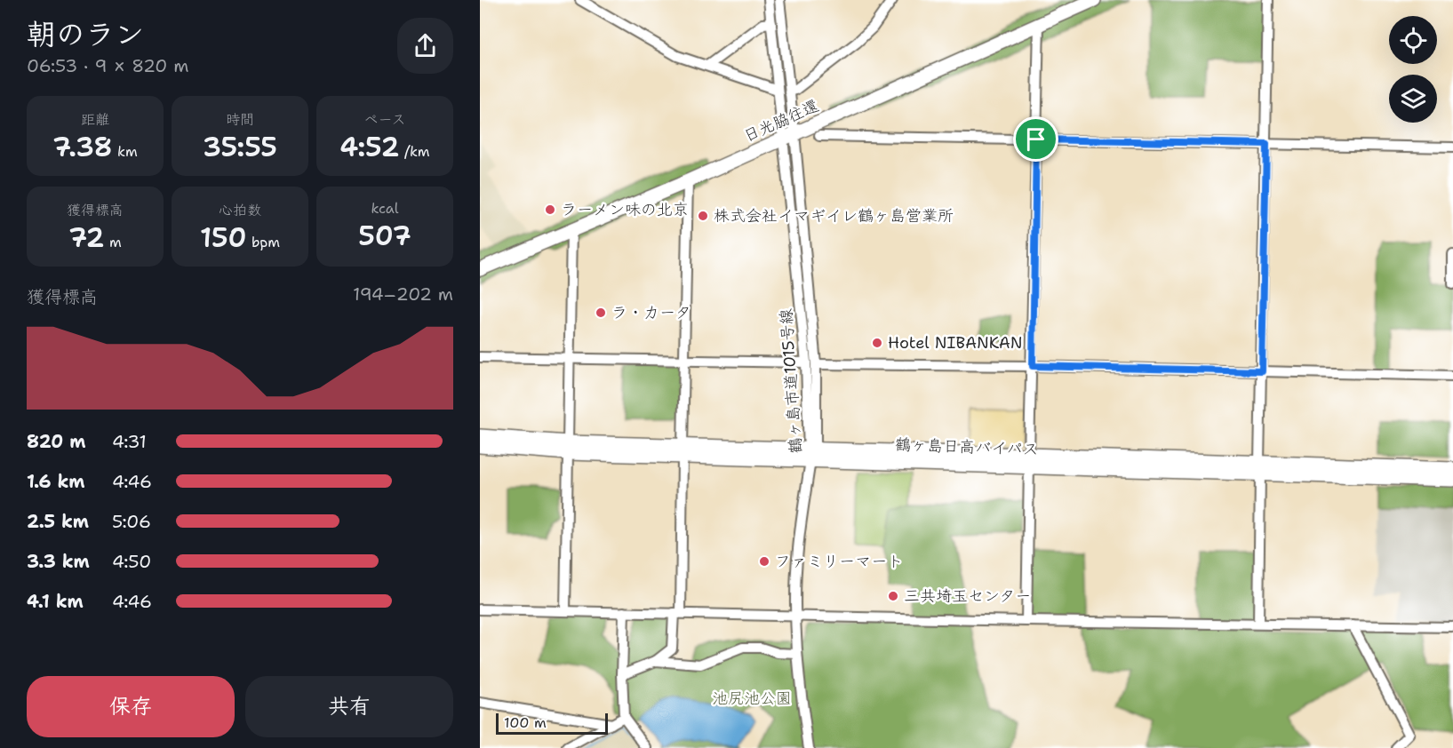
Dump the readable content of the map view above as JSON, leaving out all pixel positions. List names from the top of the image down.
{
  "streets": {
    "highway": ["日光脇往還", "鶴ヶ島日高バイパス"],
    "street": ["鶴ヶ島市道1015号線"]
  },
  "crossings": [
    ["日光脇往還", "鶴ヶ島市道1015号線"],
    ["鶴ヶ島市道1015号線", "鶴ヶ島日高バイパス"]
  ],
  "parks": ["池尻池公園"],
  "places": [
    "ラーメン味の北京",
    "株式会社イマギイレ鶴ヶ島営業所",
    "ラ・カータ",
    "Hotel NIBANKAN",
    "ファミリーマート",
    "三共埼玉センター"
  ],
  "scale_bar": "100 m",
  "page": {
    "heading": ["朝のラン", "06:53 · 9 × 820 m"],
    "stats": [
      ["距離", "7.38 km"],
      ["時間", "35:55"],
      ["ペース", "4:52 /km"],
      ["獲得標高", "72 m"],
      ["心拍数", "150 bpm"],
      ["kcal", "507"]
    ],
    "chart": ["獲得標高", "194–202 m"],
    "list": [
      {
        "name": "820 m",
        "note": "4:31"
      },
      {
        "name": "1.6 km",
        "note": "4:46"
      },
      {
        "name": "2.5 km",
        "note": "5:06"
      },
      {
        "name": "3.3 km",
        "note": "4:50"
      },
      {
        "name": "4.1 km",
        "note": "4:46"
      }
    ],
    "buttons": ["保存", "共有"],
    "scale": "100 m"
  }
}
